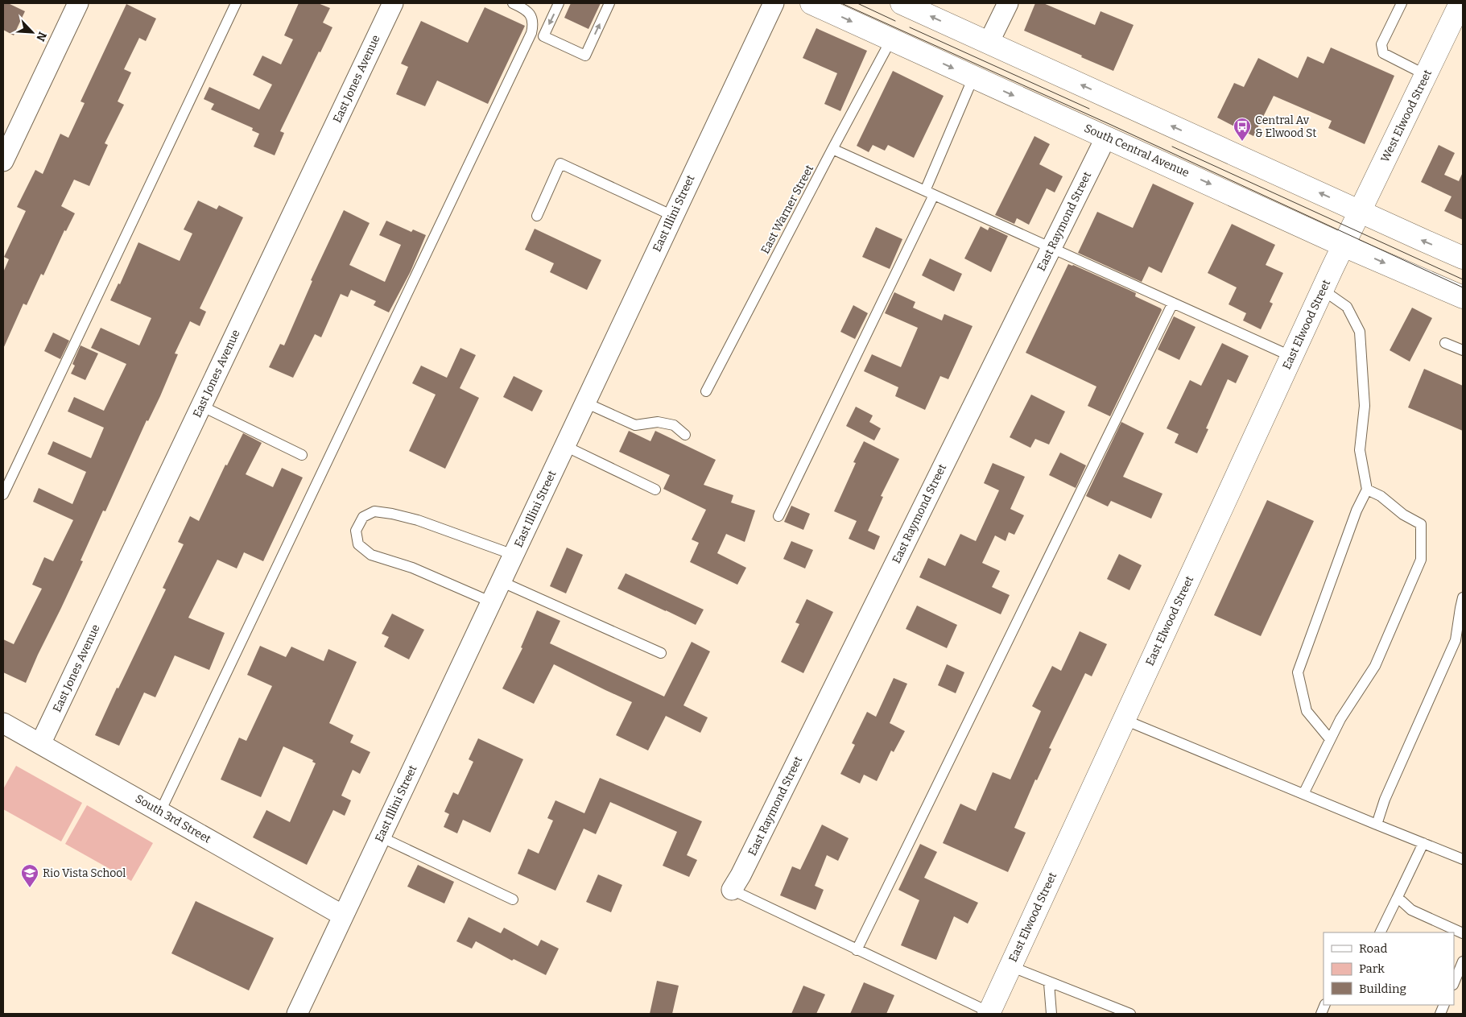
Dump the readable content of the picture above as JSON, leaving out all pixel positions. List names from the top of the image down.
{
  "streets": {
    "main road": ["West Elwood Street", "South Central Avenue", "East Elwood Street"],
    "street": [
      "East Jones Avenue",
      "East Illini Street",
      "East Raymond Street",
      "South 3rd Street"
    ],
    "lane": ["East Warner Street"]
  },
  "crossings": [
    ["East Jones Avenue", "South 3rd Street"],
    ["West Elwood Street", "South Central Avenue"],
    ["West Elwood Street", "East Elwood Street"],
    ["South Central Avenue", "East Warner Street"],
    ["South Central Avenue", "East Raymond Street"],
    ["South Central Avenue", "East Elwood Street"],
    ["East Illini Street", "South 3rd Street"]
  ],
  "places": {
    "bus stop": ["Central Av & Elwood St"],
    "school or university": ["Rio Vista School"]
  },
  "legend": ["Road", "Park", "Building"],
  "north": "bottom right"
}
